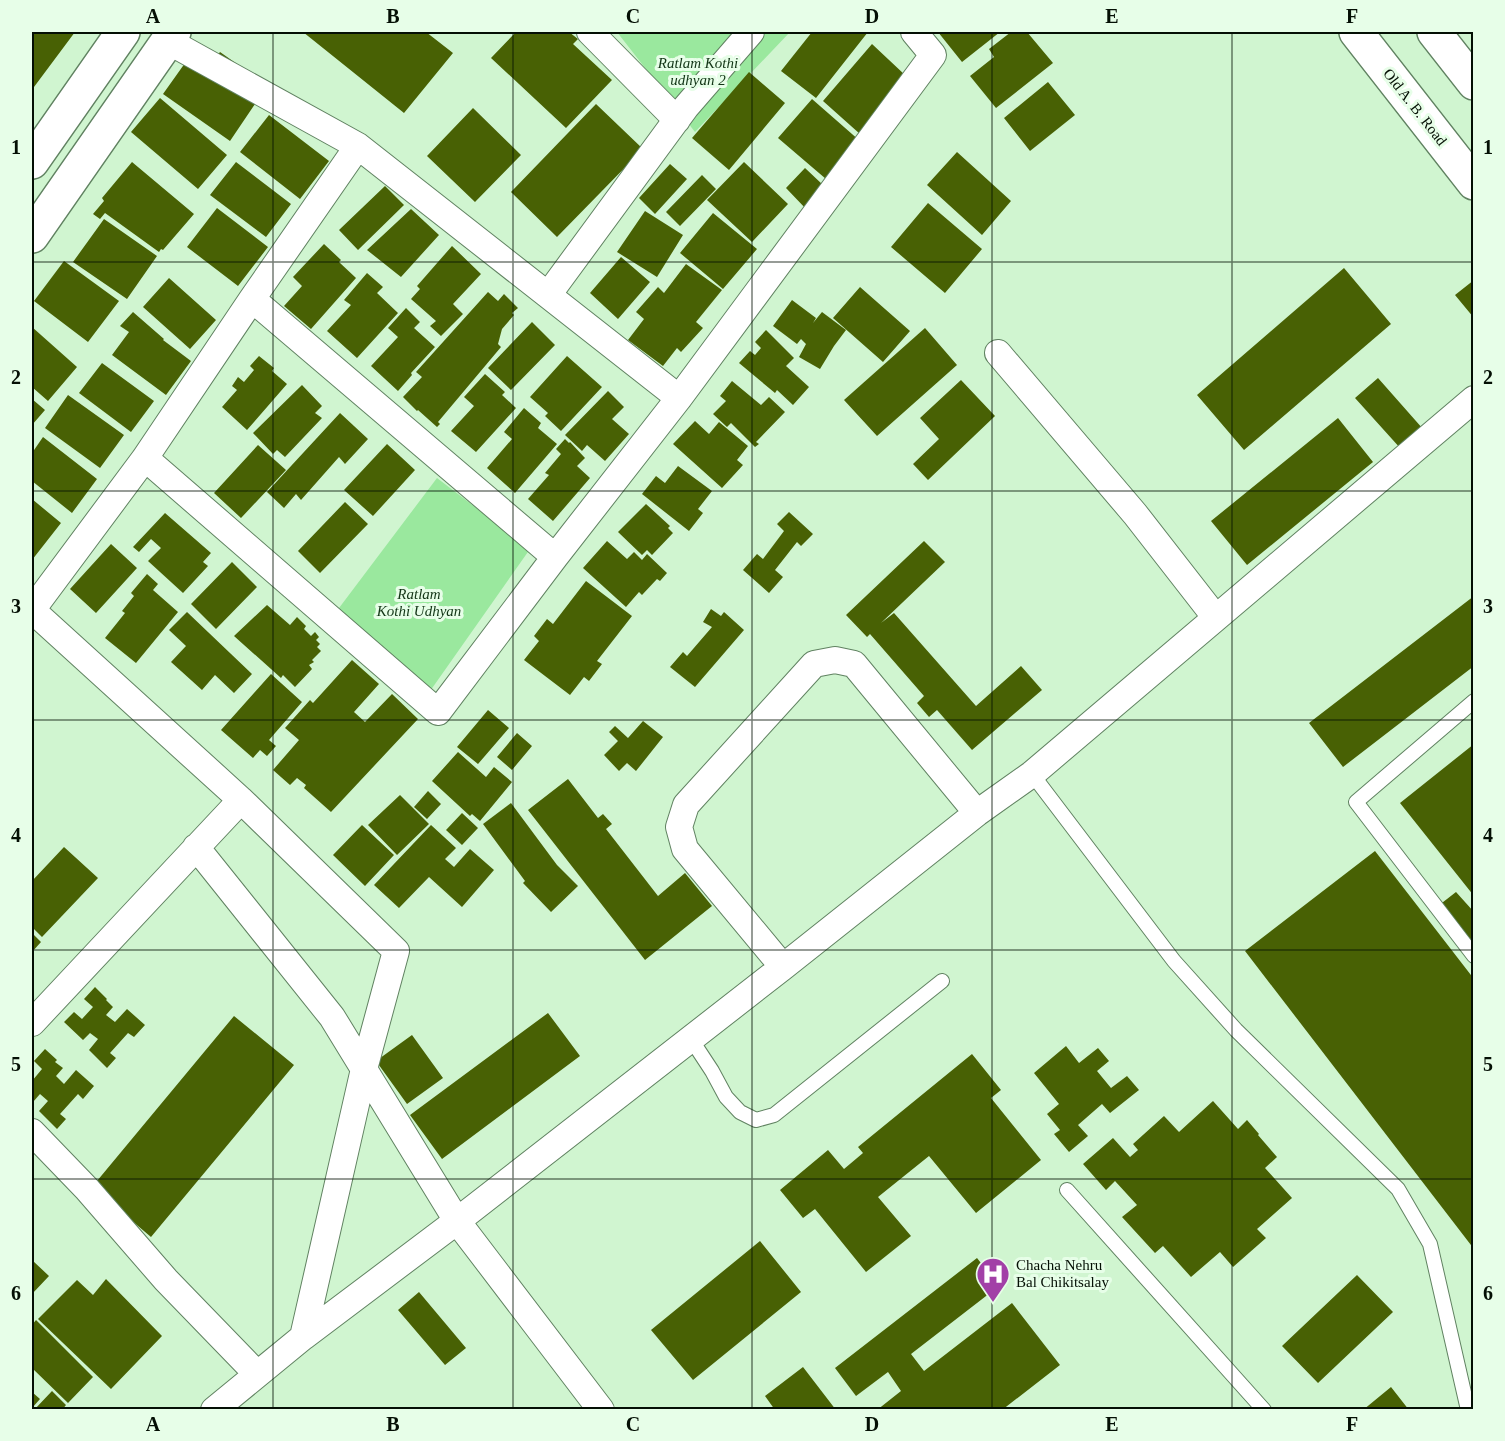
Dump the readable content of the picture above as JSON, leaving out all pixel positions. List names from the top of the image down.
{
  "streets": {
    "main road": ["Old A. B. Road"]
  },
  "parks": ["Ratlam Kothi udhyan 2", "Ratlam Kothi Udhyan"],
  "places": {
    "hospital": ["Chacha Nehru Bal Chikitsalay"]
  },
  "grid": {
    "columns": [
      "A",
      "B",
      "C",
      "D",
      "E",
      "F"
    ],
    "rows": [
      "1",
      "2",
      "3",
      "4",
      "5",
      "6"
    ]
  }
}
